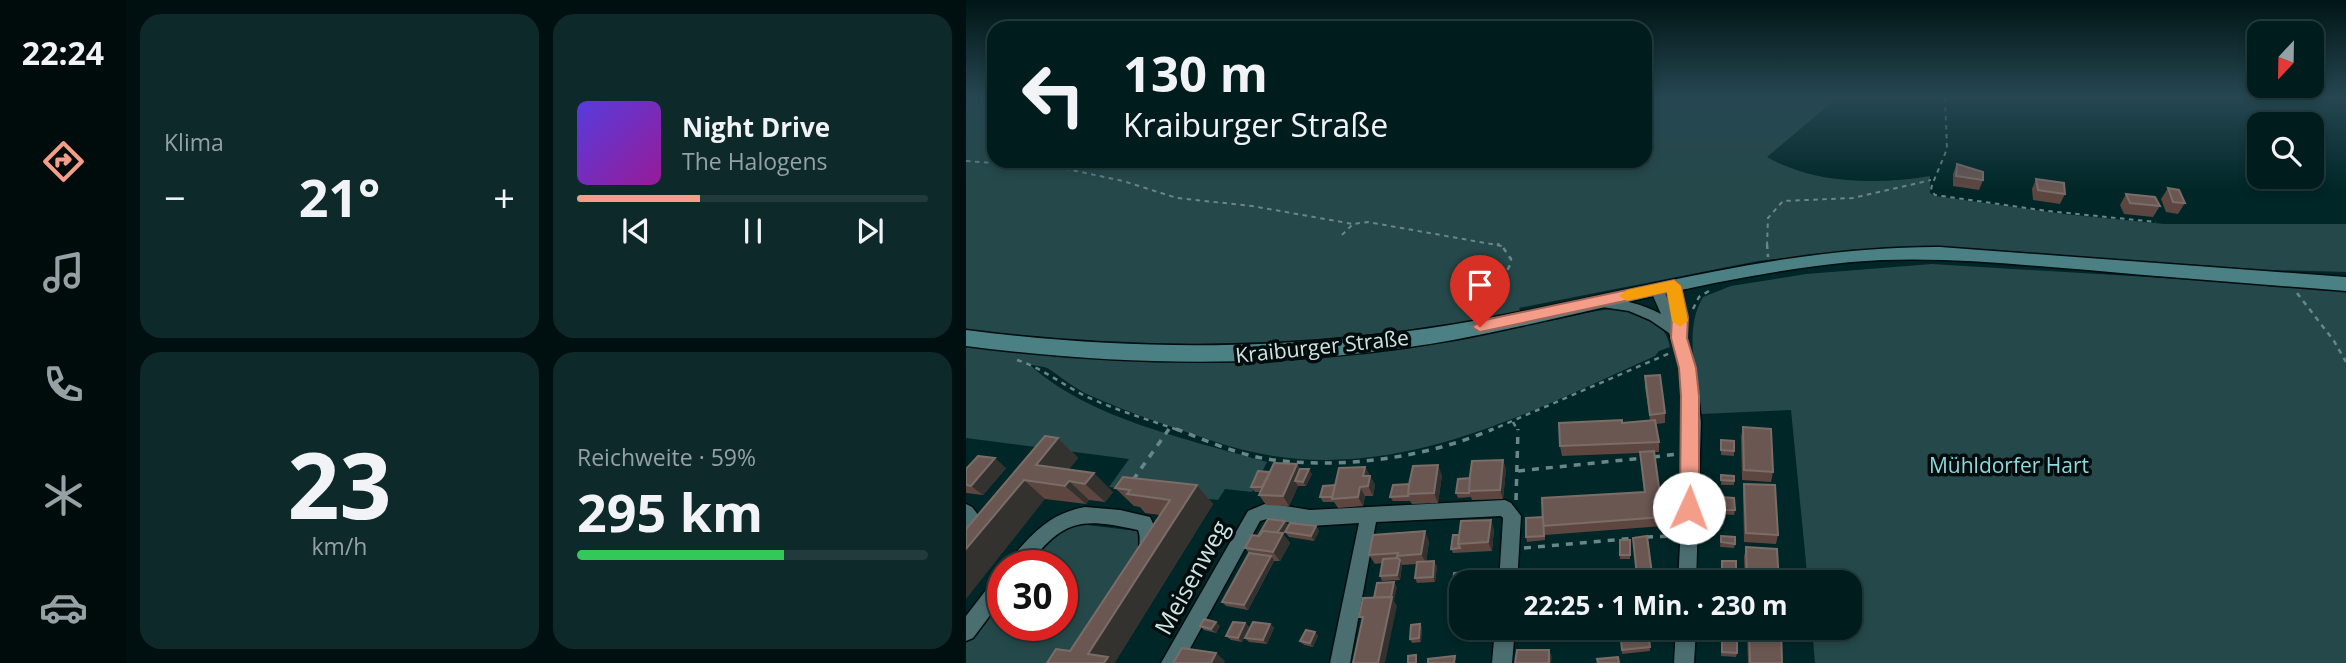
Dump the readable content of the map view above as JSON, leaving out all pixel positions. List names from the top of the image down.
{
  "streets": {
    "main road": ["Kraiburger Straße"],
    "street": ["Meisenweg"]
  },
  "parks": ["Mühldorfer Hart"],
  "north": "bottom",
  "page": {
    "tabs": "22:24",
    "tile": [
      "Klima",
      ["23", "km/h"],
      ["Reichweite · 59%", "295 km"]
    ],
    "turn": ["130 m", "Kraiburger Straße"],
    "song": ["Night Drive", "The Halogens"],
    "heat": ["−", "21°", "+"],
    "limit": "30",
    "trip": "22:25 · 1 Min. · 230 m"
  }
}
